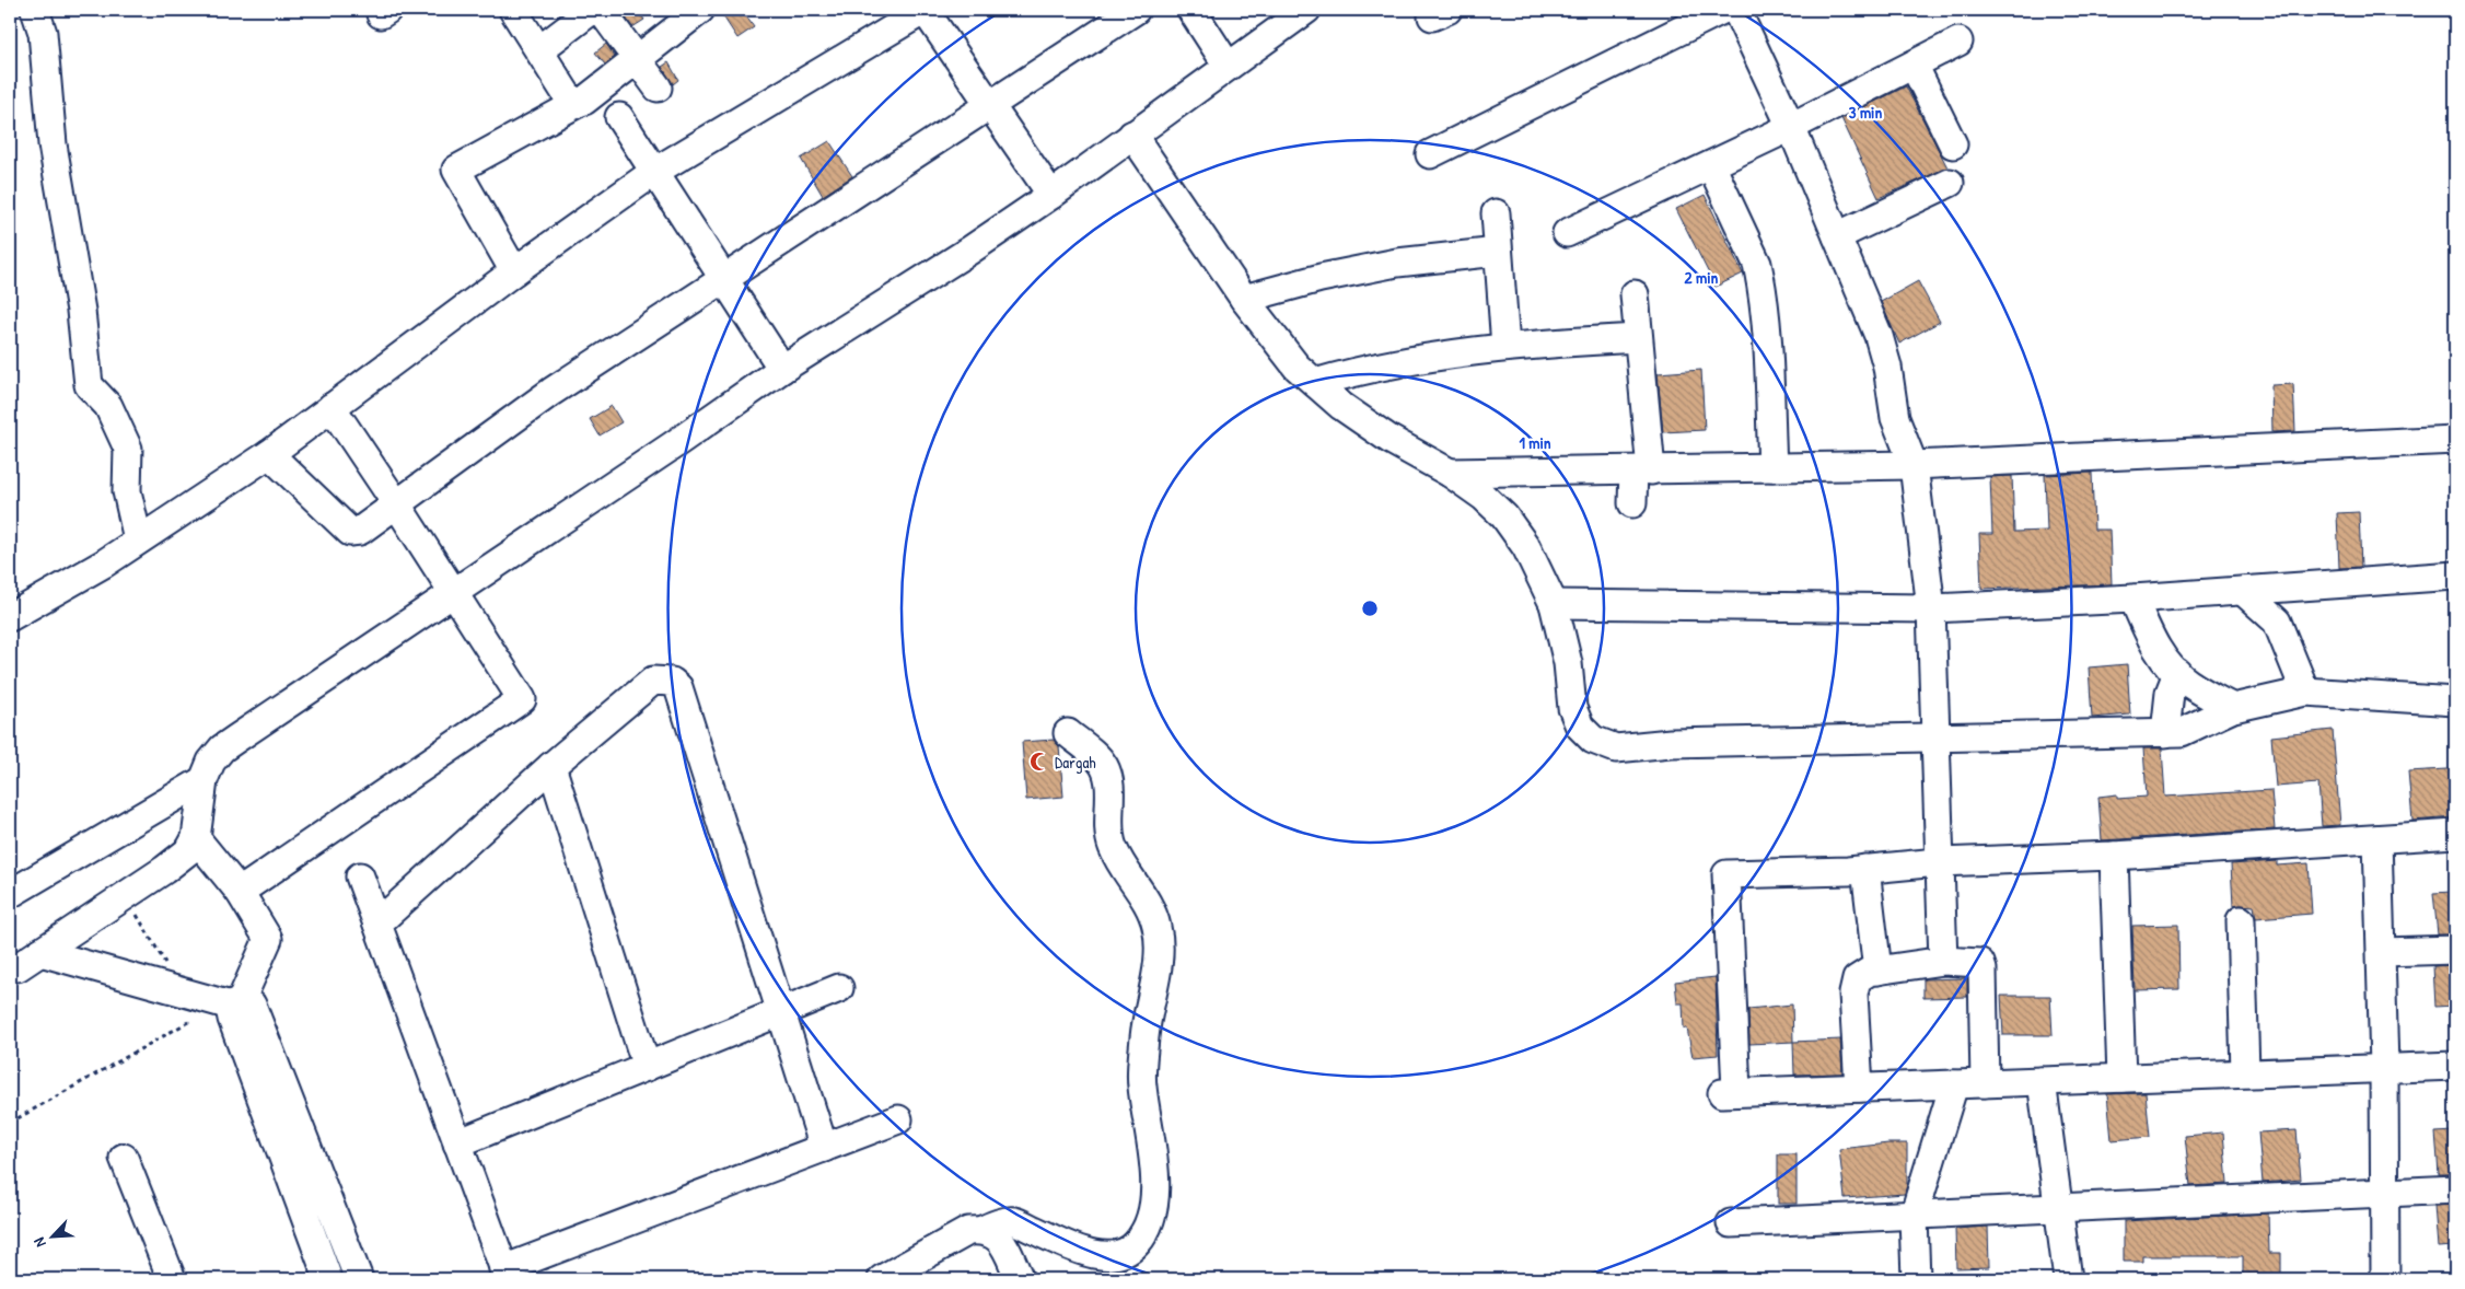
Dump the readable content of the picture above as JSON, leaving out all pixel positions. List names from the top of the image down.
{
  "places": {
    "mosque": ["Dargah"]
  },
  "north": "bottom left",
  "rings": ["3 min", "2 min", "1 min"]
}
